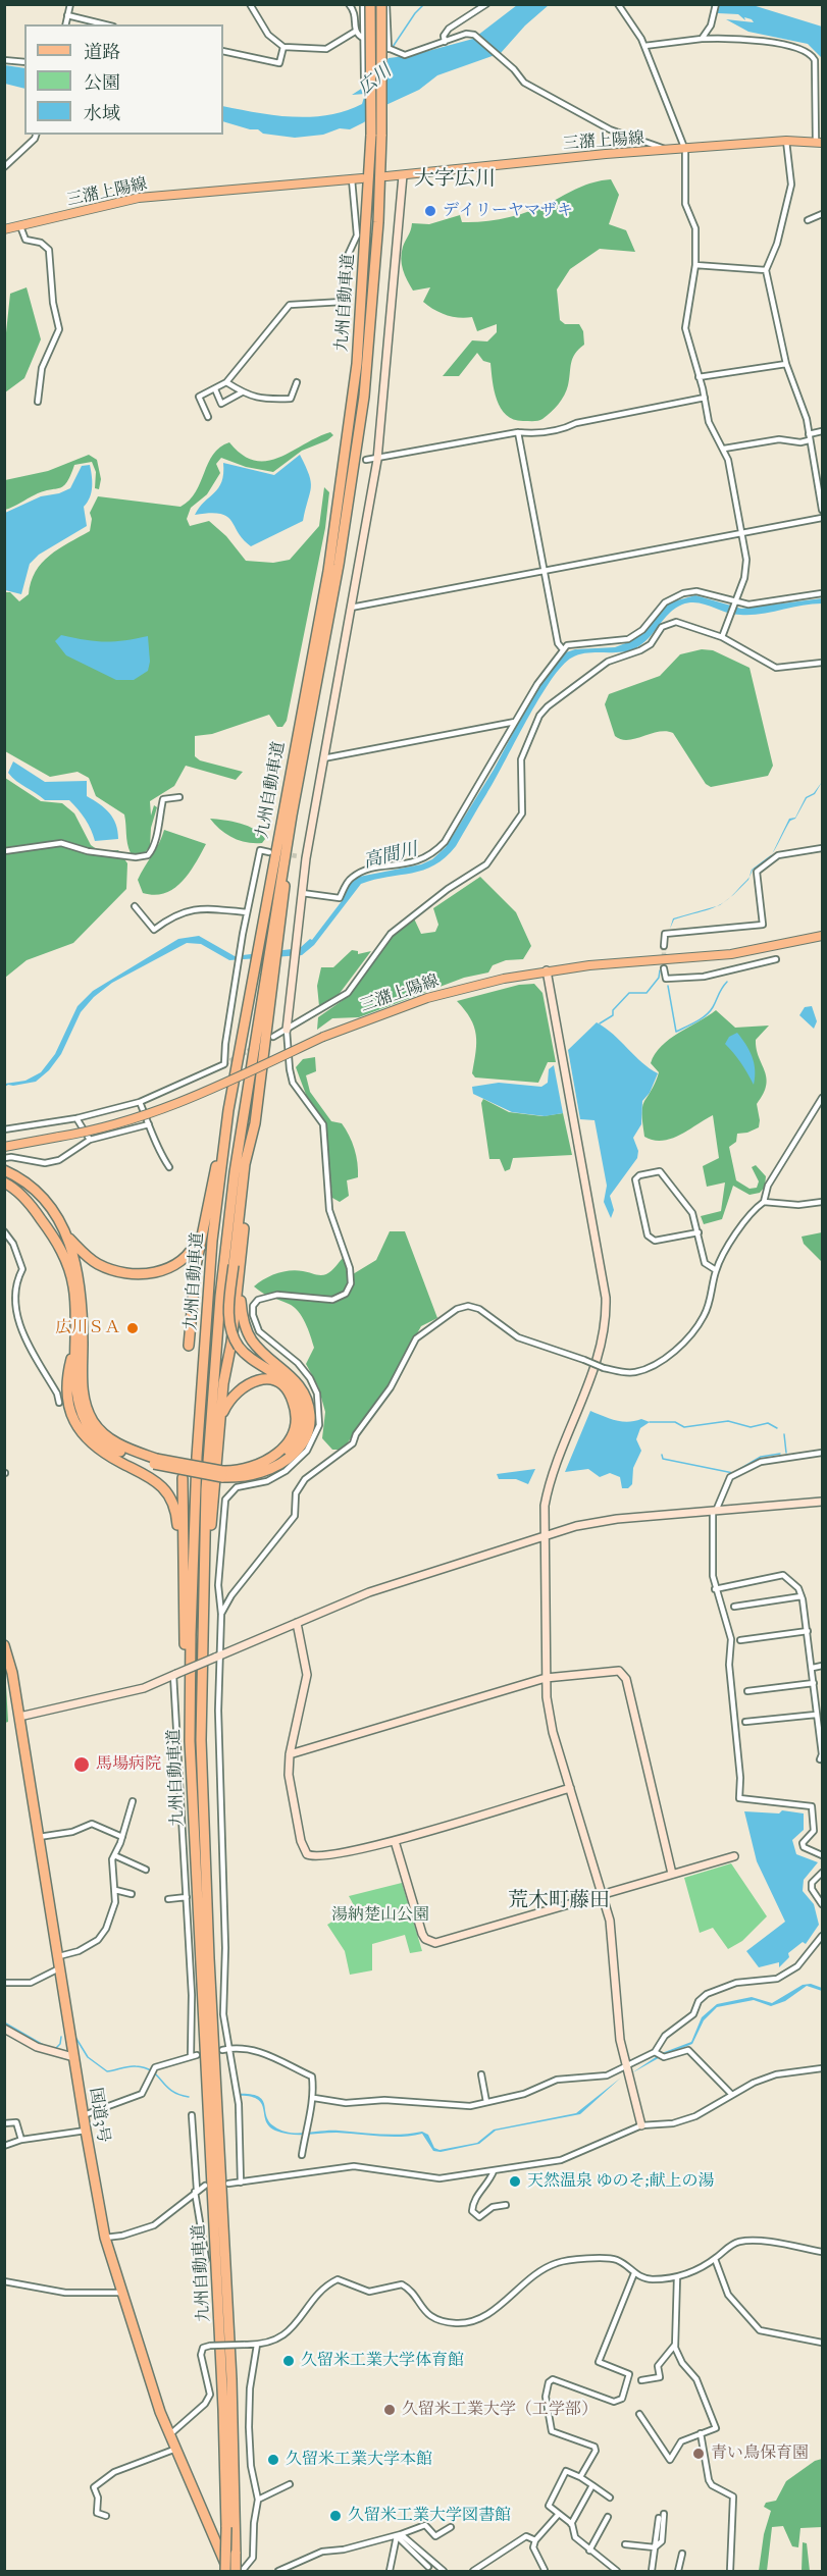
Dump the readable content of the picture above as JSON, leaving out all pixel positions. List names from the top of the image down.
{
  "streets": {
    "highway": ["九州自動車道", "国道3号"],
    "main road": ["三潴上陽線"]
  },
  "crossings": [
    ["九州自動車道", "国道3号"]
  ],
  "districts": ["大字広川", "荒木町藤田"],
  "water": ["広川", "高間川"],
  "parks": ["湯納楚山公園"],
  "places": [
    "デイリーヤマザキ",
    "広川ＳＡ",
    "馬場病院",
    "天然温泉 ゆのそ;献上の湯",
    "久留米工業大学体育館",
    "久留米工業大学（工学部）",
    "青い鳥保育園",
    "久留米工業大学本館",
    "久留米工業大学図書館"
  ],
  "legend": ["道路", "公園", "水域"]
}
